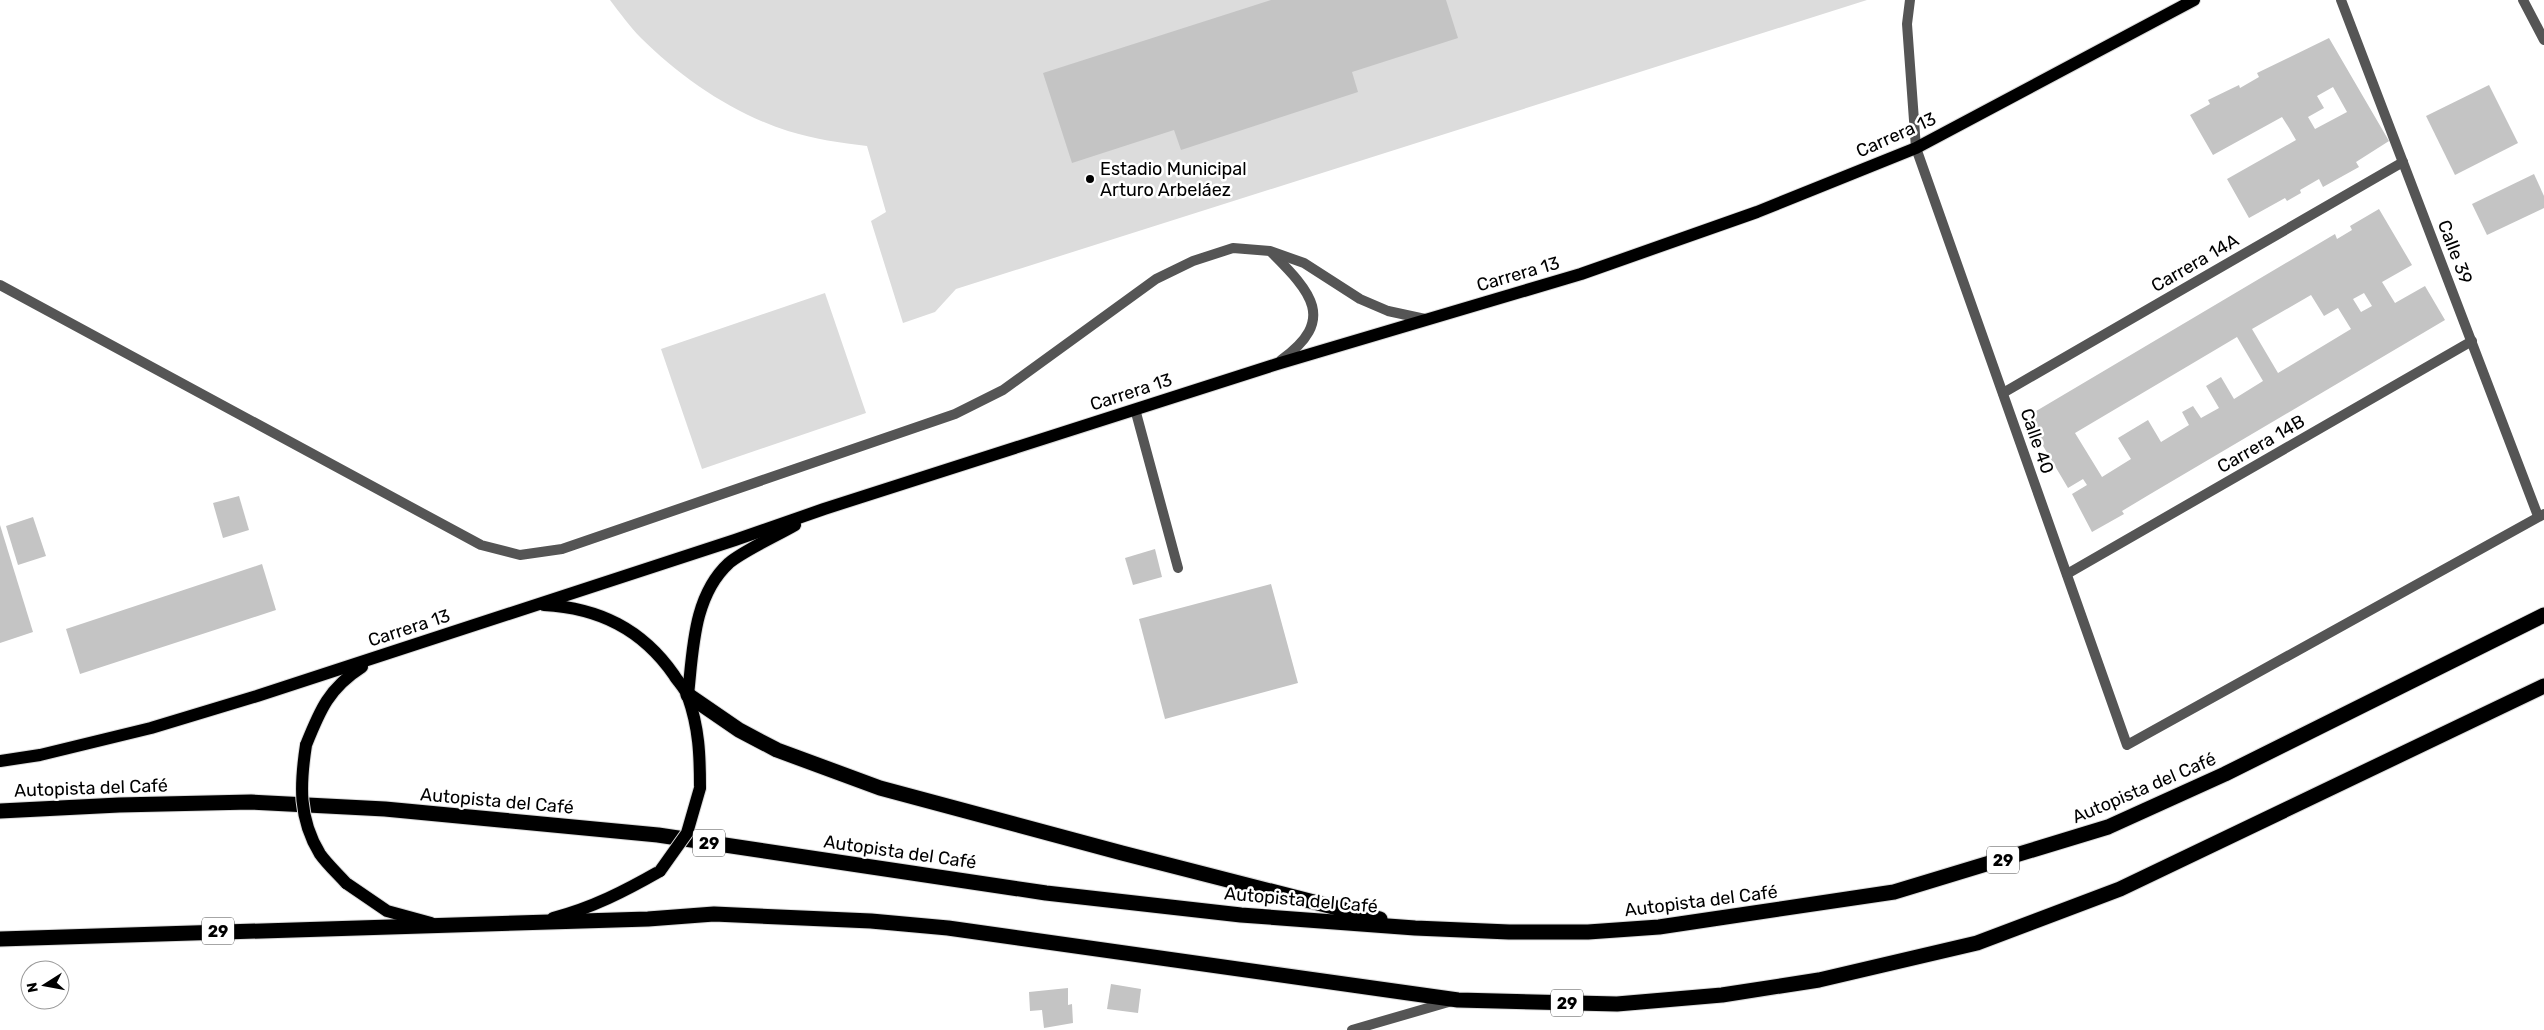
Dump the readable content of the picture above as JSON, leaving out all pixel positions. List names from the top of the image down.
{
  "streets": {
    "highway": ["Autopista del Café", "29"],
    "main road": ["Carrera 13"],
    "street": [
      "Calle 39",
      "Carrera 14A",
      "Calle 40",
      "Carrera 14B"
    ]
  },
  "crossings": [
    ["Carrera 13", "Calle 40"],
    ["Calle 39", "Carrera 14A"],
    ["Calle 39", "Calle 40"],
    ["Calle 39", "Carrera 14B"],
    ["Carrera 14A", "Calle 40"],
    ["Calle 40", "Carrera 14B"]
  ],
  "places": ["Estadio Municipal Arturo Arbeláez"],
  "north": "left"
}
